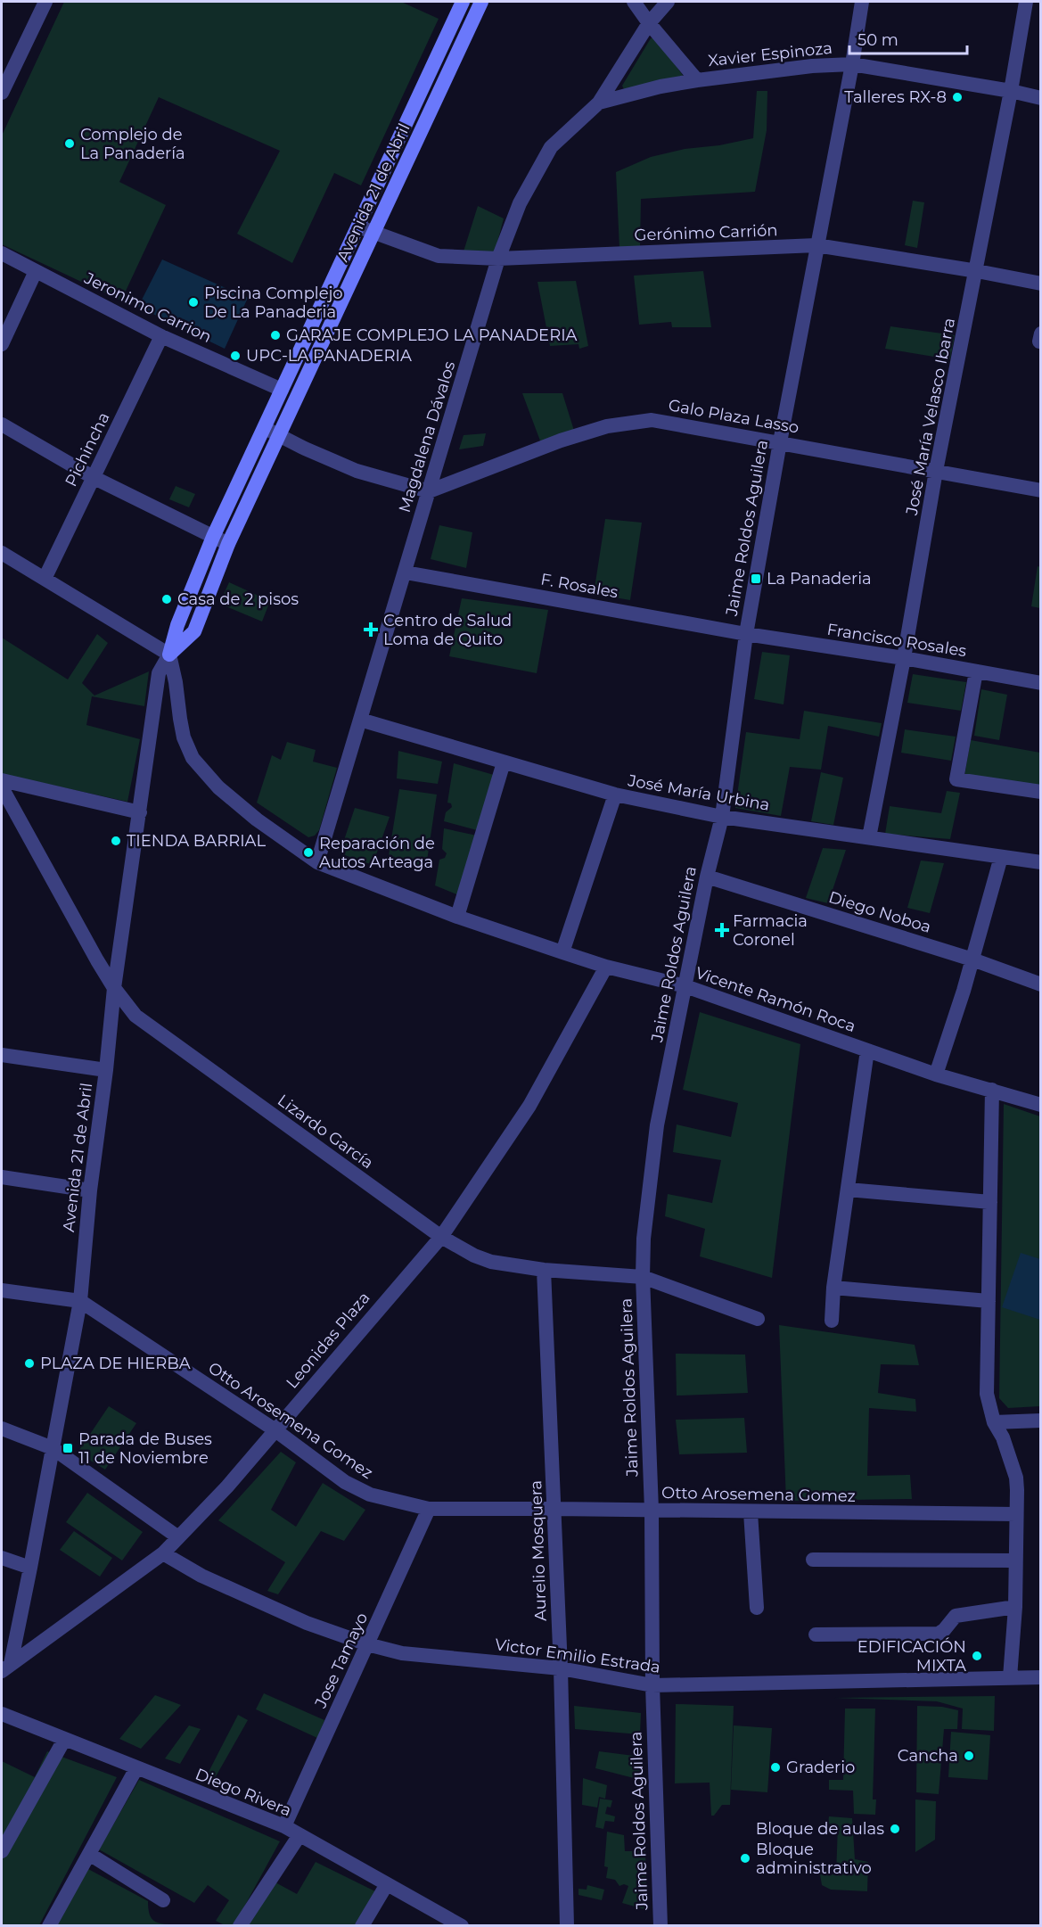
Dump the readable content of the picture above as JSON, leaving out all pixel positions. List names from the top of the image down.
{
  "streets": {
    "main road": ["Avenida 21 de Abril"],
    "street": [
      "Xavier Espinoza",
      "Gerónimo Carrión",
      "Jeronimo Carrion",
      "Galo Plaza Lasso",
      "José María Velasco Ibarra",
      "Magdalena Dávalos",
      "Pichincha",
      "Jaime Roldos Aguilera",
      "F. Rosales",
      "Francisco Rosales",
      "José María Urbina",
      "Diego Noboa",
      "Vicente Ramón Roca",
      "Lizardo García",
      "Leonidas Plaza",
      "Otto Arosemena Gomez",
      "Aurelio Mosquera",
      "Victor Emilio Estrada",
      "Jose Tamayo",
      "Diego Rivera"
    ]
  },
  "crossings": [
    ["Xavier Espinoza", "José María Velasco Ibarra"],
    ["Xavier Espinoza", "Magdalena Dávalos"],
    ["Xavier Espinoza", "Jaime Roldos Aguilera"],
    ["Avenida 21 de Abril", "Gerónimo Carrión"],
    ["Avenida 21 de Abril", "Jeronimo Carrion"],
    ["Avenida 21 de Abril", "Vicente Ramón Roca"],
    ["Avenida 21 de Abril", "Lizardo García"],
    ["Avenida 21 de Abril", "Leonidas Plaza"],
    ["Avenida 21 de Abril", "Otto Arosemena Gomez"],
    ["Gerónimo Carrión", "José María Velasco Ibarra"],
    ["Gerónimo Carrión", "Magdalena Dávalos"],
    ["Gerónimo Carrión", "Jaime Roldos Aguilera"],
    ["Jeronimo Carrion", "Pichincha"],
    ["Galo Plaza Lasso", "José María Velasco Ibarra"],
    ["Galo Plaza Lasso", "Magdalena Dávalos"],
    ["Galo Plaza Lasso", "Jaime Roldos Aguilera"],
    ["José María Velasco Ibarra", "Francisco Rosales"],
    ["José María Velasco Ibarra", "José María Urbina"],
    ["Magdalena Dávalos", "F. Rosales"],
    ["Magdalena Dávalos", "José María Urbina"],
    ["Magdalena Dávalos", "Vicente Ramón Roca"],
    ["Jaime Roldos Aguilera", "F. Rosales"],
    ["Jaime Roldos Aguilera", "Francisco Rosales"],
    ["Jaime Roldos Aguilera", "José María Urbina"],
    ["Jaime Roldos Aguilera", "Diego Noboa"],
    ["Jaime Roldos Aguilera", "Vicente Ramón Roca"],
    ["Jaime Roldos Aguilera", "Lizardo García"],
    ["Jaime Roldos Aguilera", "Otto Arosemena Gomez"],
    ["Jaime Roldos Aguilera", "Victor Emilio Estrada"],
    ["F. Rosales", "Francisco Rosales"],
    ["Vicente Ramón Roca", "Leonidas Plaza"],
    ["Lizardo García", "Leonidas Plaza"],
    ["Lizardo García", "Aurelio Mosquera"],
    ["Leonidas Plaza", "Otto Arosemena Gomez"],
    ["Leonidas Plaza", "Victor Emilio Estrada"],
    ["Otto Arosemena Gomez", "Aurelio Mosquera"],
    ["Otto Arosemena Gomez", "Jose Tamayo"],
    ["Aurelio Mosquera", "Victor Emilio Estrada"],
    ["Victor Emilio Estrada", "Jose Tamayo"],
    ["Jose Tamayo", "Diego Rivera"]
  ],
  "places": {
    "other": [
      "Talleres RX-8",
      "Complejo de La Panadería",
      "Piscina Complejo De La Panaderia",
      "GARAJE COMPLEJO LA PANADERIA",
      "UPC-LA PANADERIA",
      "Casa de 2 pisos",
      "TIENDA BARRIAL",
      "Reparación de Autos Arteaga",
      "PLAZA DE HIERBA",
      "EDIFICACIÓN MIXTA",
      "Cancha",
      "Graderio",
      "Bloque de aulas",
      "Bloque administrativo"
    ],
    "transit": ["La Panaderia", "Parada de Buses 11 de Noviembre"],
    "health": ["Centro de Salud Loma de Quito", "Farmacia Coronel"]
  },
  "scale_bar": "50 m"
}
